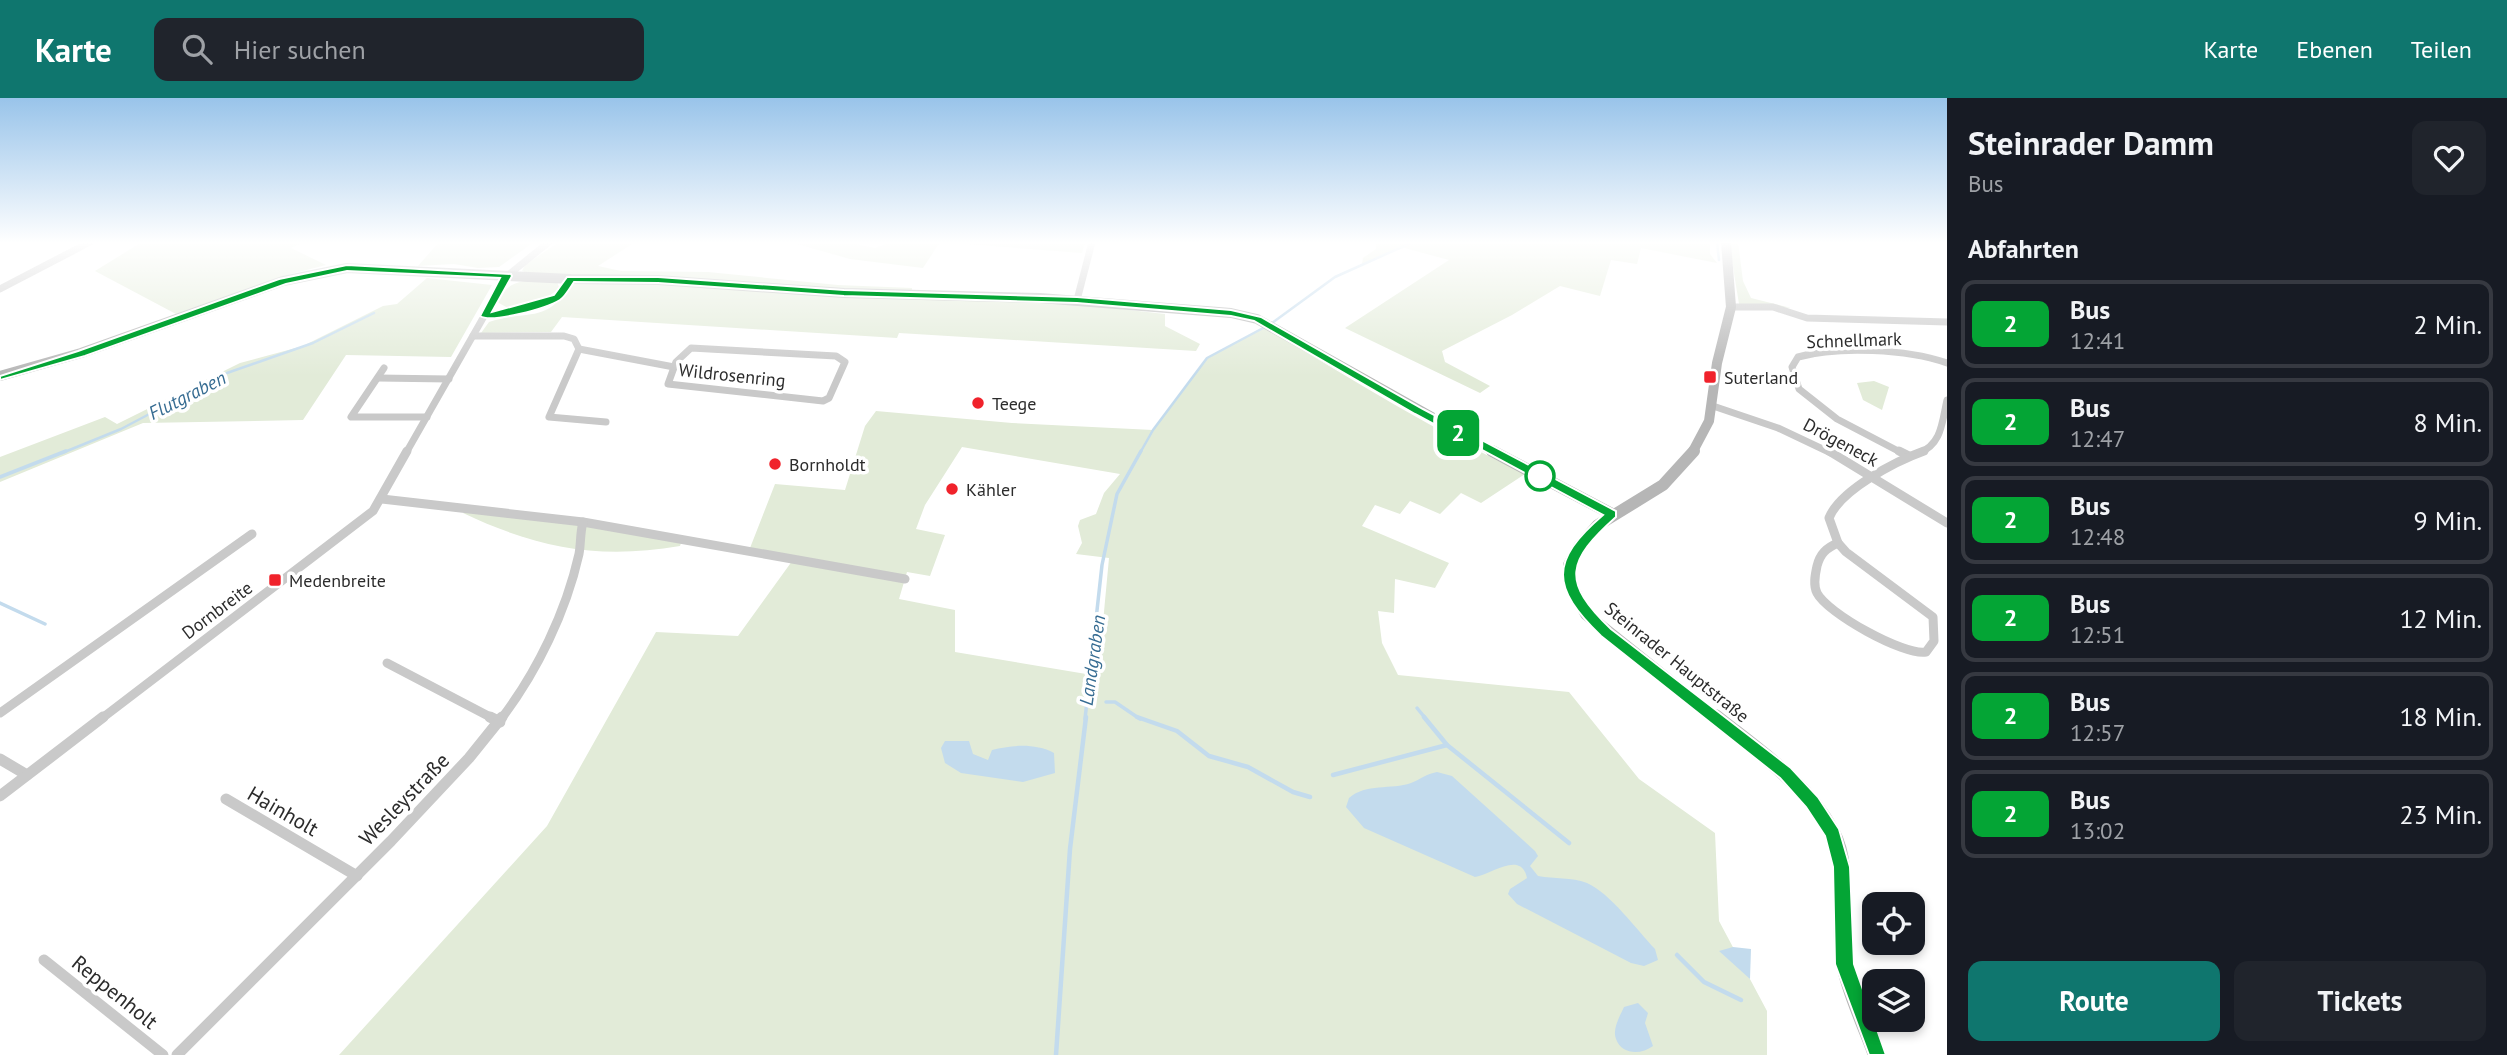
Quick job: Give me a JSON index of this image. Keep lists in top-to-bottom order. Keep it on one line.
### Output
{"streets":{"main road":["Steinrader Hauptstraße"],"street":["Schnellmark","Wildrosenring","Drögeneck","Dornbreite","Wesleystraße","Hainholt","Reppenholt"]},"crossings":[["Drögeneck","Steinrader Hauptstraße"],["Wesleystraße","Hainholt"]],"water":["Flutgraben","Landgraben"],"places":{"transit":["Suterland","Medenbreite"],"other":["Teege","Bornholdt","Kähler"]},"lines":["bus line 2"],"page":{"header":"Karte","search":"Hier suchen","nav":["Karte","Ebenen","Teilen"],"on_map":"2","heading":[["Steinrader Damm","Bus"],"Abfahrten"],"list":[{"mark":"2","name":"Bus","note":"12:41","value":"2 Min."},{"mark":"2","name":"Bus","note":"12:47","value":"8 Min."},{"mark":"2","name":"Bus","note":"12:48","value":"9 Min."},{"mark":"2","name":"Bus","note":"12:51","value":"12 Min."},{"mark":"2","name":"Bus","note":"12:57","value":"18 Min."},{"mark":"2","name":"Bus","note":"13:02","value":"23 Min."}],"buttons":["Route","Tickets"]}}
